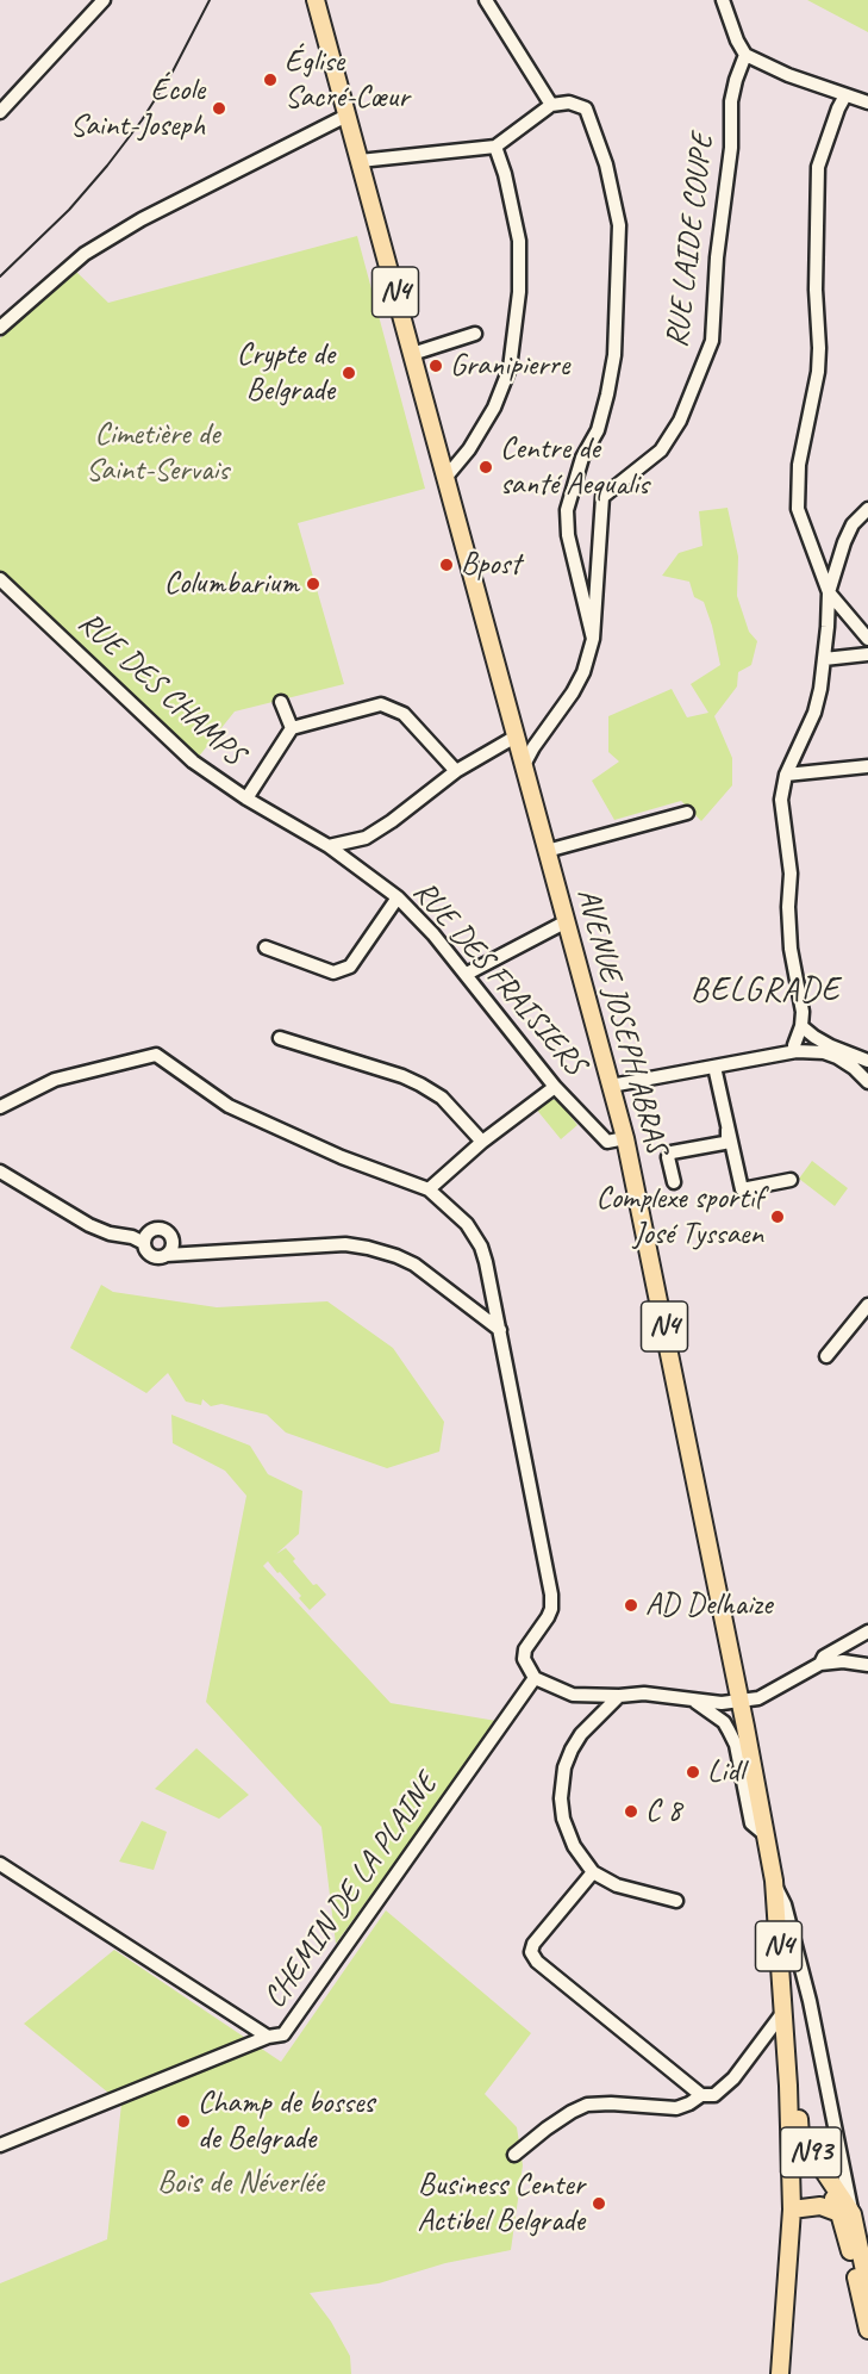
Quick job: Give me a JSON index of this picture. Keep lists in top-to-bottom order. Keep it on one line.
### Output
{"streets":{"main road":["N4","AVENUE JOSEPH ABRAS","N93"],"street":["RUE LAIDE COUPE","RUE DES CHAMPS","RUE DES FRAISIERS","CHEMIN DE LA PLAINE"]},"crossings":[["RUE LAIDE COUPE","AVENUE JOSEPH ABRAS"],["N4","AVENUE JOSEPH ABRAS"],["N4","N93"],["RUE DES CHAMPS","RUE DES FRAISIERS"],["RUE DES FRAISIERS","AVENUE JOSEPH ABRAS"]],"districts":["BELGRADE"],"parks":["Cimetière de Saint-Servais","Bois de Néverlée"],"places":["Église Sacré-Cœur","École Saint-Joseph","Granipierre","Crypte de Belgrade","Centre de santé Aequalis","Bpost","Columbarium","Complexe sportif José Tyssaen","AD Delhaize","Lidl","C 8","Champ de bosses de Belgrade","Business Center Actibel Belgrade"]}
